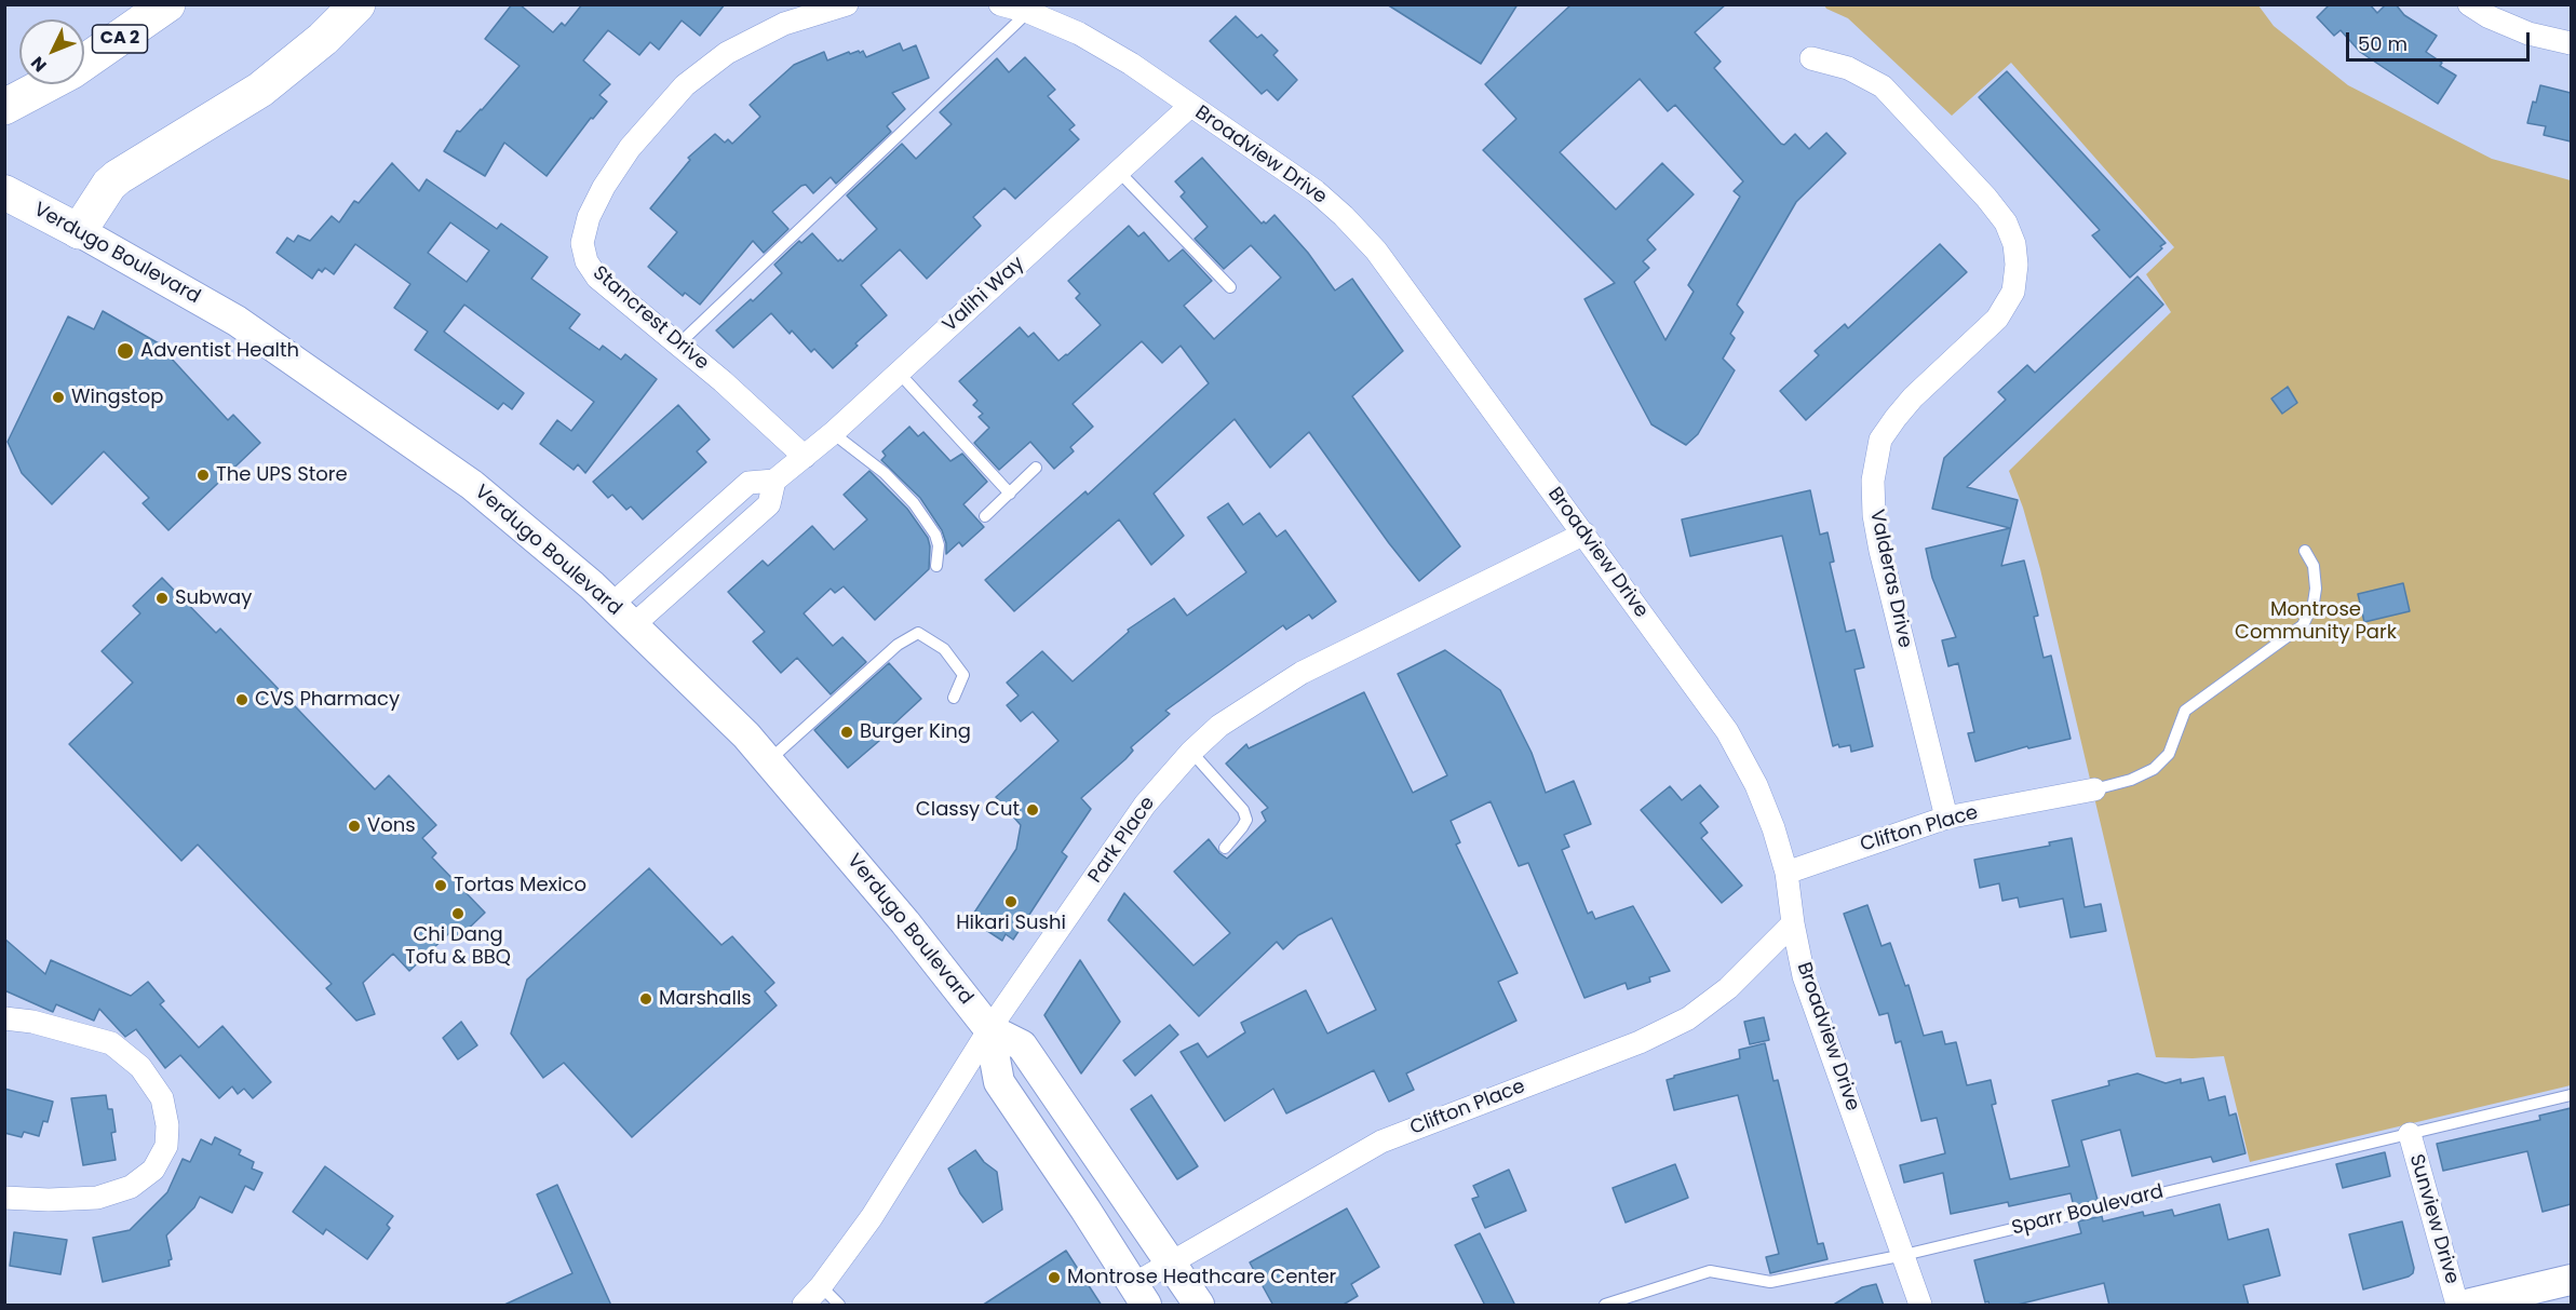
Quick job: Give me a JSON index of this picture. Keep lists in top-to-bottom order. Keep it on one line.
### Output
{"streets":{"highway":["CA 2"],"main road":["Verdugo Boulevard"],"street":["Broadview Drive","Valihi Way","Stancrest Drive","Valderas Drive","Clifton Place","Park Place","Sunview Drive"],"lane":["Sparr Boulevard"]},"crossings":[["Broadview Drive","Valihi Way"],["Broadview Drive","Clifton Place"],["Broadview Drive","Park Place"],["Broadview Drive","Sparr Boulevard"],["Verdugo Boulevard","Valihi Way"],["Verdugo Boulevard","Clifton Place"],["Verdugo Boulevard","Park Place"],["Valihi Way","Stancrest Drive"],["Valderas Drive","Clifton Place"],["Sparr Boulevard","Sunview Drive"]],"parks":["Montrose Community Park"],"places":["Adventist Health","Wingstop","The UPS Store","Subway","CVS Pharmacy","Burger King","Classy Cut","Vons","Tortas Mexico","Hikari Sushi","Chi Dang Tofu & BBQ","Marshalls","Montrose Heathcare Center"],"scale_bar":"50 m","north":"bottom left"}
